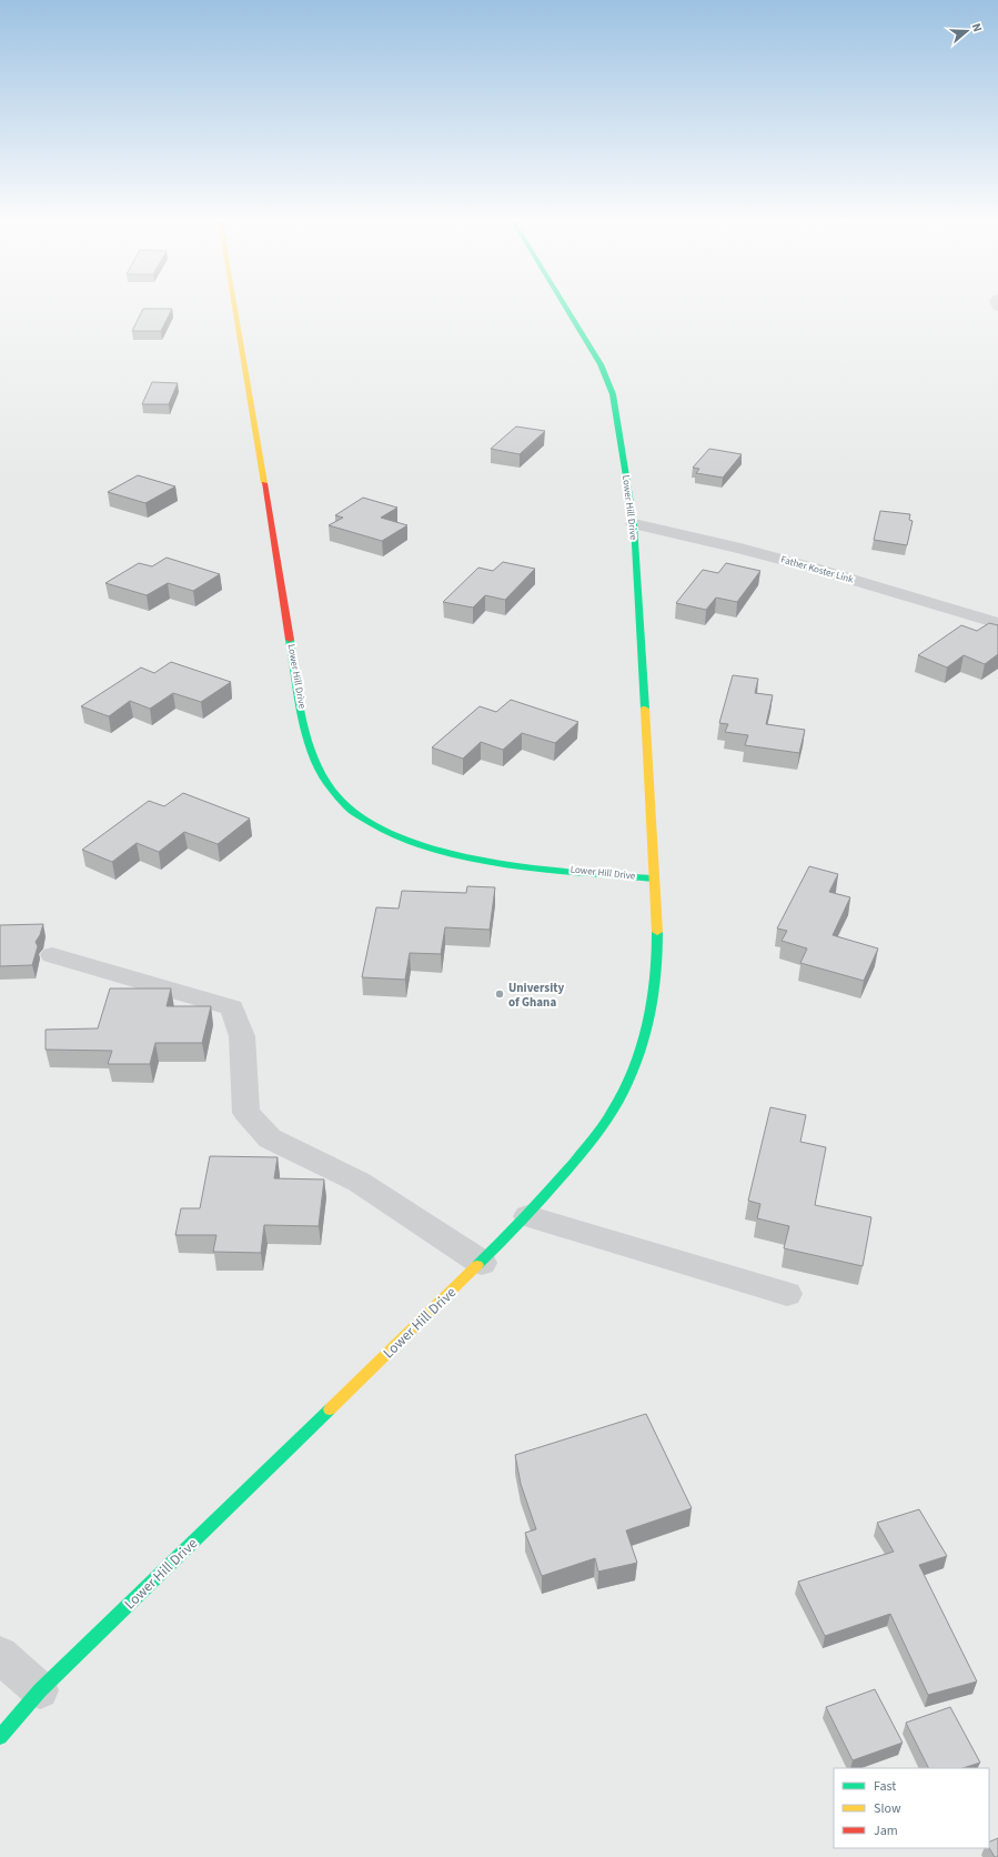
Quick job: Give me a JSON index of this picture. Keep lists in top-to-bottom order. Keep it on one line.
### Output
{"streets":{"street":["Lower Hill Drive","Father Koster Link"]},"crossings":[["Lower Hill Drive","Father Koster Link"]],"places":["University of Ghana"],"legend":["Fast","Slow","Jam"],"north":"right"}
